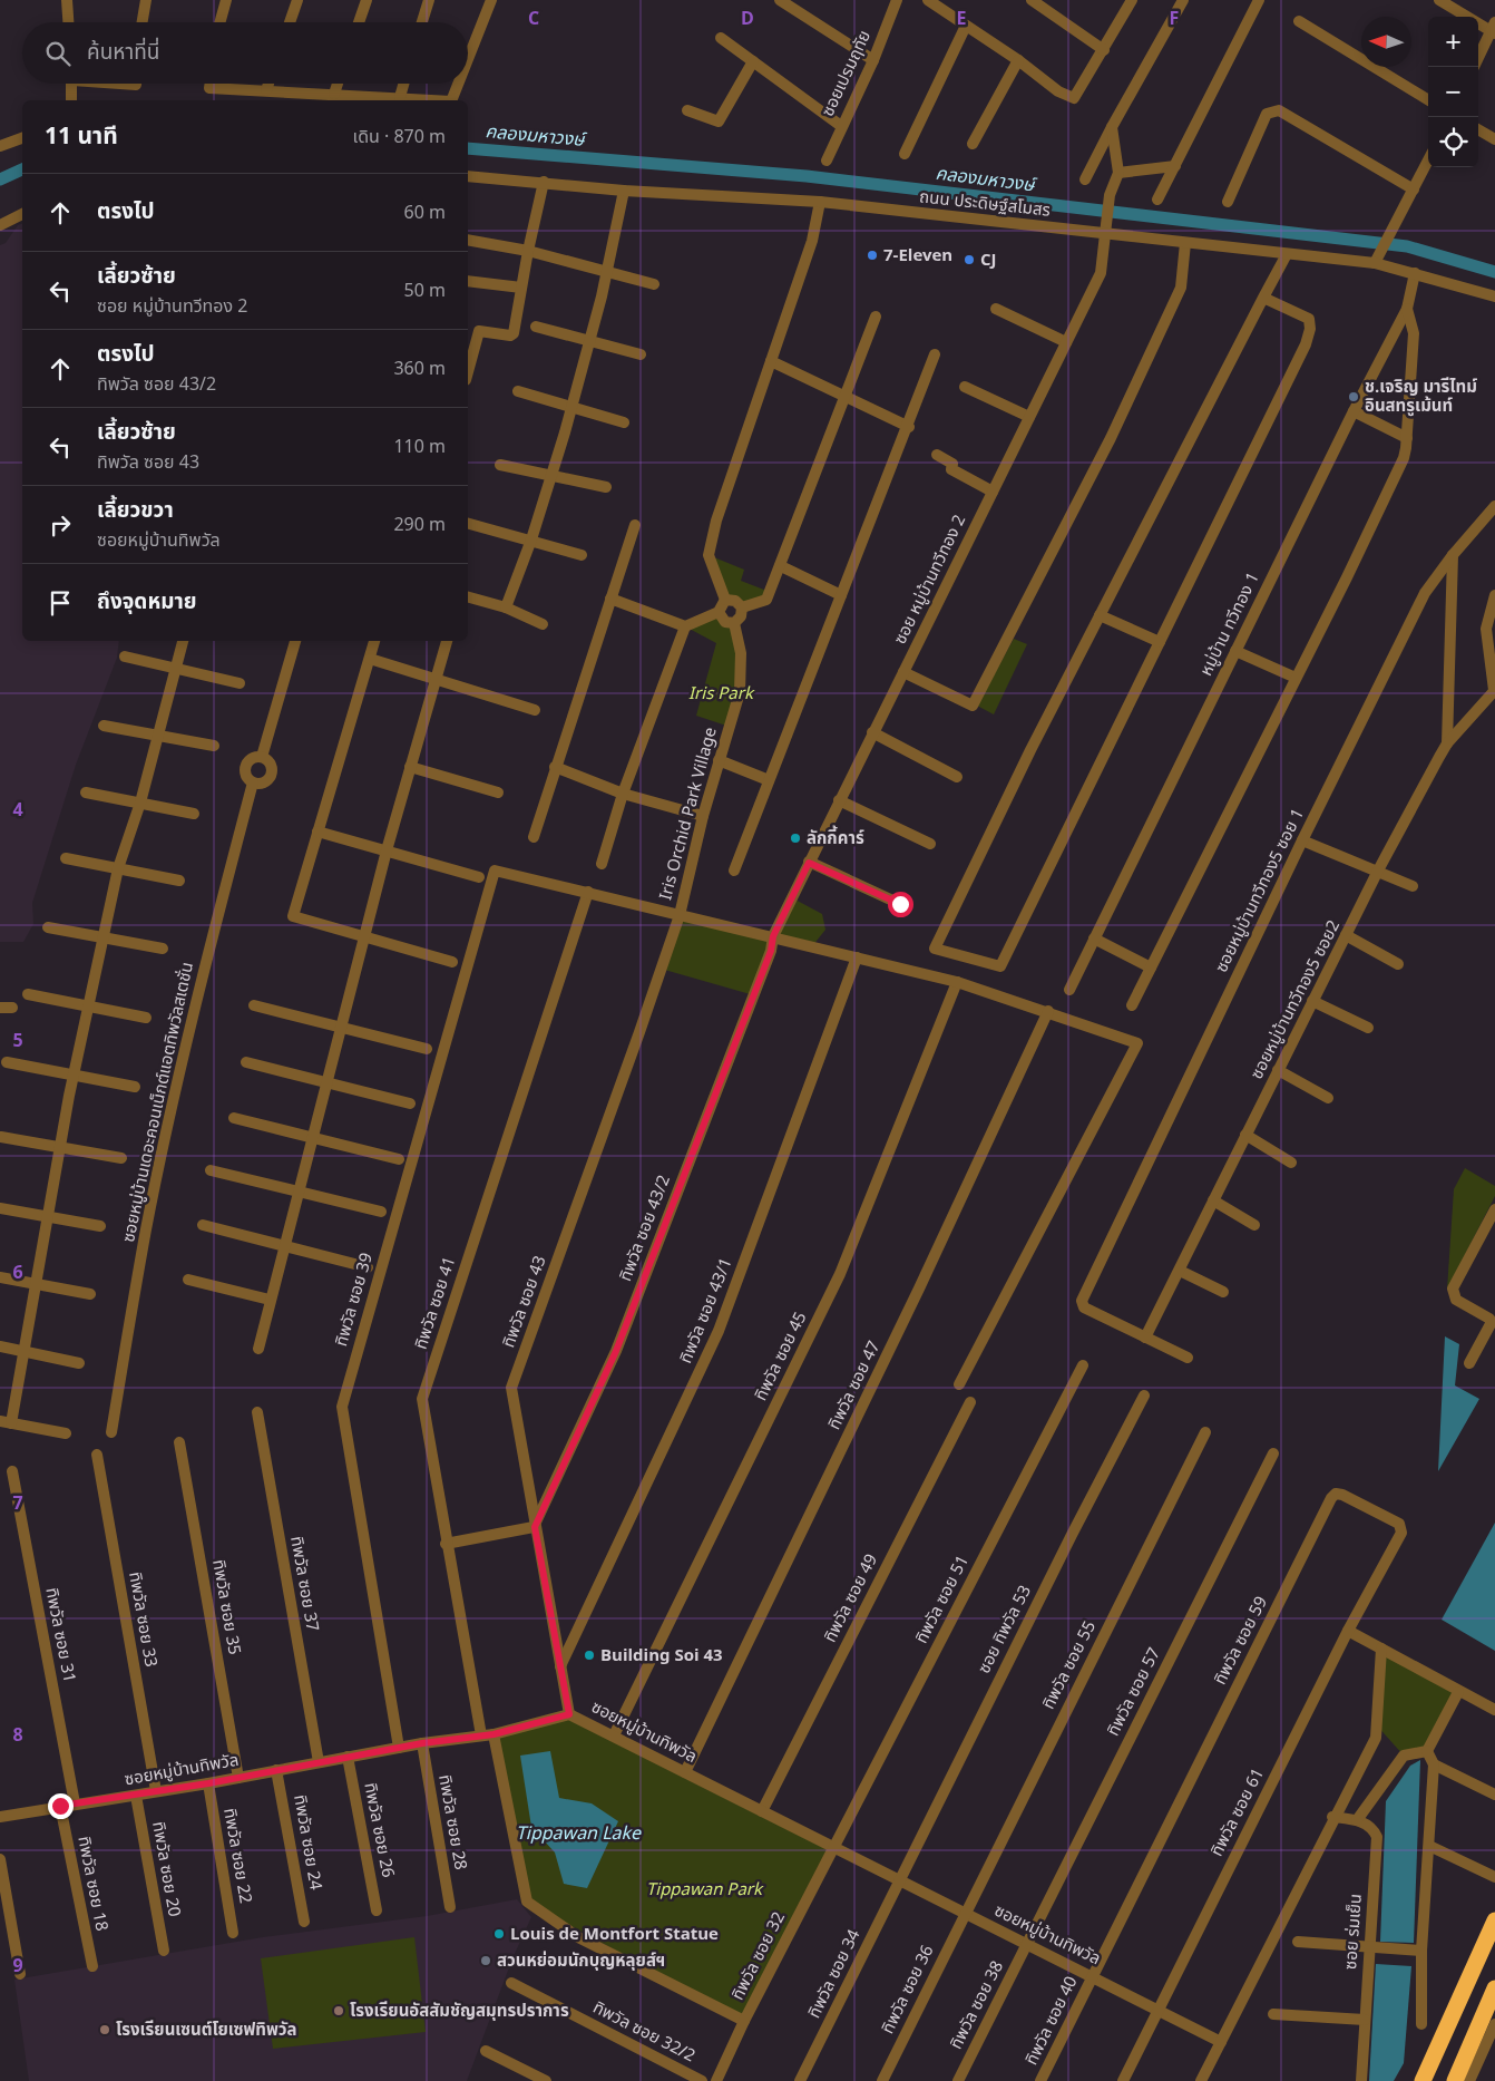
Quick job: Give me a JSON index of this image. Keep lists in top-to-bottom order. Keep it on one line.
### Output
{"streets":{"street":["ซอยเปรมฤทัย","ถนน ประดิษฐ์สโมสร","ซอย หมู่บ้านทวีทอง 2","หมู่บ้าน ทวีทอง 1","Iris Orchid Park Village","ซอยหมู่บ้านทวีทอง5 ซอย 1","ซอยหมู่บ้านทวีทอง5 ซอย2","ซอยหมู่บ้านเดอะคอนเน็กต์แอตทิพวัลสเตชั่น","ทิพวัล ซอย 43/2","ทิพวัล ซอย 39","ทิพวัล ซอย 43","ทิพวัล ซอย 41","ทิพวัล ซอย 43/1","ทิพวัล ซอย 45","ทิพวัล ซอย 47","ทิพวัล ซอย 37","ทิพวัล ซอย 49","ทิพวัล ซอย 51","ทิพวัล ซอย 35","ทิพวัล ซอย 33","ซอย ทิพวัล 53","ทิพวัล ซอย 31","ทิพวัล ซอย 59","ทิพวัล ซอย 55","ทิพวัล ซอย 57","ซอยหมู่บ้านทิพวัล","ทิพวัล ซอย 61","ทิพวัล ซอย 28","ทิพวัล ซอย 26","ทิพวัล ซอย 24","ทิพวัล ซอย 22","ทิพวัล ซอย 20","ทิพวัล ซอย 18","ซอย ร่มเย็น","ทิพวัล ซอย 32","ทิพวัล ซอย 34","ทิพวัล ซอย 36","ทิพวัล ซอย 38","ทิพวัล ซอย 40","ทิพวัล ซอย 32/2"]},"crossings":[["ถนน ประดิษฐ์สโมสร","ซอย หมู่บ้านทวีทอง 2"],["ถนน ประดิษฐ์สโมสร","หมู่บ้าน ทวีทอง 1"],["ซอย หมู่บ้านทวีทอง 2","ทิพวัล ซอย 43/2"],["Iris Orchid Park Village","ทิพวัล ซอย 43"],["ซอยหมู่บ้านทวีทอง5 ซอย 1","ซอยหมู่บ้านทวีทอง5 ซอย2"],["ทิพวัล ซอย 43/2","ทิพวัล ซอย 43"],["ทิพวัล ซอย 39","ทิพวัล ซอย 41"],["ทิพวัล ซอย 39","ซอยหมู่บ้านทิพวัล"],["ทิพวัล ซอย 43","ทิพวัล ซอย 43/1"],["ทิพวัล ซอย 43","ซอยหมู่บ้านทิพวัล"],["ทิพวัล ซอย 41","ซอยหมู่บ้านทิพวัล"],["ทิพวัล ซอย 41","ทิพวัล ซอย 32"],["ทิพวัล ซอย 45","ซอยหมู่บ้านทิพวัล"],["ทิพวัล ซอย 47","ซอยหมู่บ้านทิพวัล"],["ทิพวัล ซอย 37","ซอยหมู่บ้านทิพวัล"],["ทิพวัล ซอย 49","ซอยหมู่บ้านทิพวัล"],["ทิพวัล ซอย 51","ซอยหมู่บ้านทิพวัล"],["ทิพวัล ซอย 51","ทิพวัล ซอย 32"],["ทิพวัล ซอย 35","ซอยหมู่บ้านทิพวัล"],["ทิพวัล ซอย 33","ซอยหมู่บ้านทิพวัล"],["ซอย ทิพวัล 53","ซอยหมู่บ้านทิพวัล"],["ซอย ทิพวัล 53","ทิพวัล ซอย 34"],["ทิพวัล ซอย 31","ซอยหมู่บ้านทิพวัล"],["ทิพวัล ซอย 59","ซอยหมู่บ้านทิพวัล"],["ทิพวัล ซอย 59","ทิพวัล ซอย 61"],["ทิพวัล ซอย 59","ทิพวัล ซอย 40"],["ทิพวัล ซอย 55","ซอยหมู่บ้านทิพวัล"],["ทิพวัล ซอย 55","ทิพวัล ซอย 36"],["ทิพวัล ซอย 57","ซอยหมู่บ้านทิพวัล"],["ทิพวัล ซอย 57","ทิพวัล ซอย 38"],["ซอยหมู่บ้านทิพวัล","ทิพวัล ซอย 61"],["ซอยหมู่บ้านทิพวัล","ทิพวัล ซอย 28"],["ซอยหมู่บ้านทิพวัล","ทิพวัล ซอย 26"],["ซอยหมู่บ้านทิพวัล","ทิพวัล ซอย 24"],["ซอยหมู่บ้านทิพวัล","ทิพวัล ซอย 22"],["ซอยหมู่บ้านทิพวัล","ทิพวัล ซอย 20"],["ซอยหมู่บ้านทิพวัล","ทิพวัล ซอย 18"],["ซอยหมู่บ้านทิพวัล","ทิพวัล ซอย 32"],["ซอยหมู่บ้านทิพวัล","ทิพวัล ซอย 34"],["ซอยหมู่บ้านทิพวัล","ทิพวัล ซอย 36"],["ซอยหมู่บ้านทิพวัล","ทิพวัล ซอย 38"],["ซอยหมู่บ้านทิพวัล","ทิพวัล ซอย 40"]],"water":["คลองมหาวงษ์","Tippawan Lake"],"parks":["Iris Park","Tippawan Park"],"places":["7-Eleven","CJ","ช.เจริญ มารีไทม์ อินสทรูเม้นท์","ลักกี้คาร์","Building Soi 43","Louis de Montfort Statue","สวนหย่อมนักบุญหลุยส์ฯ","โรงเรียนอัสสัมชัญสมุทรปราการ","โรงเรียนเซนต์โยเซฟทิพวัล"],"north":"left","page":{"map_buttons":["+","−"],"search":"ค้นหาที่นี่","heading":["11 นาที","เดิน · 870 m"],"list":[["ตรงไป","60 m"],["เลี้ยวซ้าย","ซอย หมู่บ้านทวีทอง 2","50 m"],["ตรงไป","ทิพวัล ซอย 43/2","360 m"],["เลี้ยวซ้าย","ทิพวัล ซอย 43","110 m"],["เลี้ยวขวา","ซอยหมู่บ้านทิพวัล","290 m"],"ถึงจุดหมาย"]},"grid":{"columns":["C","D","E","F"],"rows":["4","5","6","7","8","9"]}}
